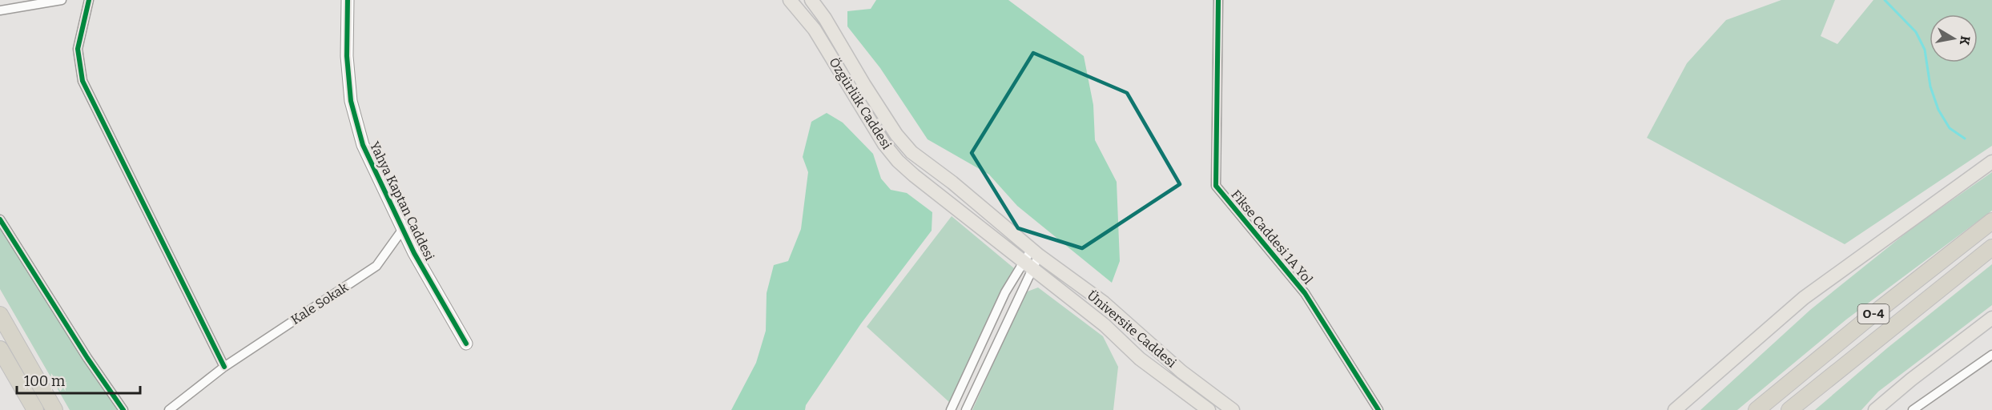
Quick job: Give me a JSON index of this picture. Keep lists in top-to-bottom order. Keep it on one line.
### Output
{"streets":{"highway":["O-4"],"main road":["Özgürlük Caddesi","Üniversite Caddesi"],"street":["Yahya Kaptan Caddesi","Fikse Caddesi 1A Yol","Kale Sokak"]},"crossings":[["Özgürlük Caddesi","Üniversite Caddesi"],["Yahya Kaptan Caddesi","Kale Sokak"]],"scale_bar":"100 m","north":"right"}
